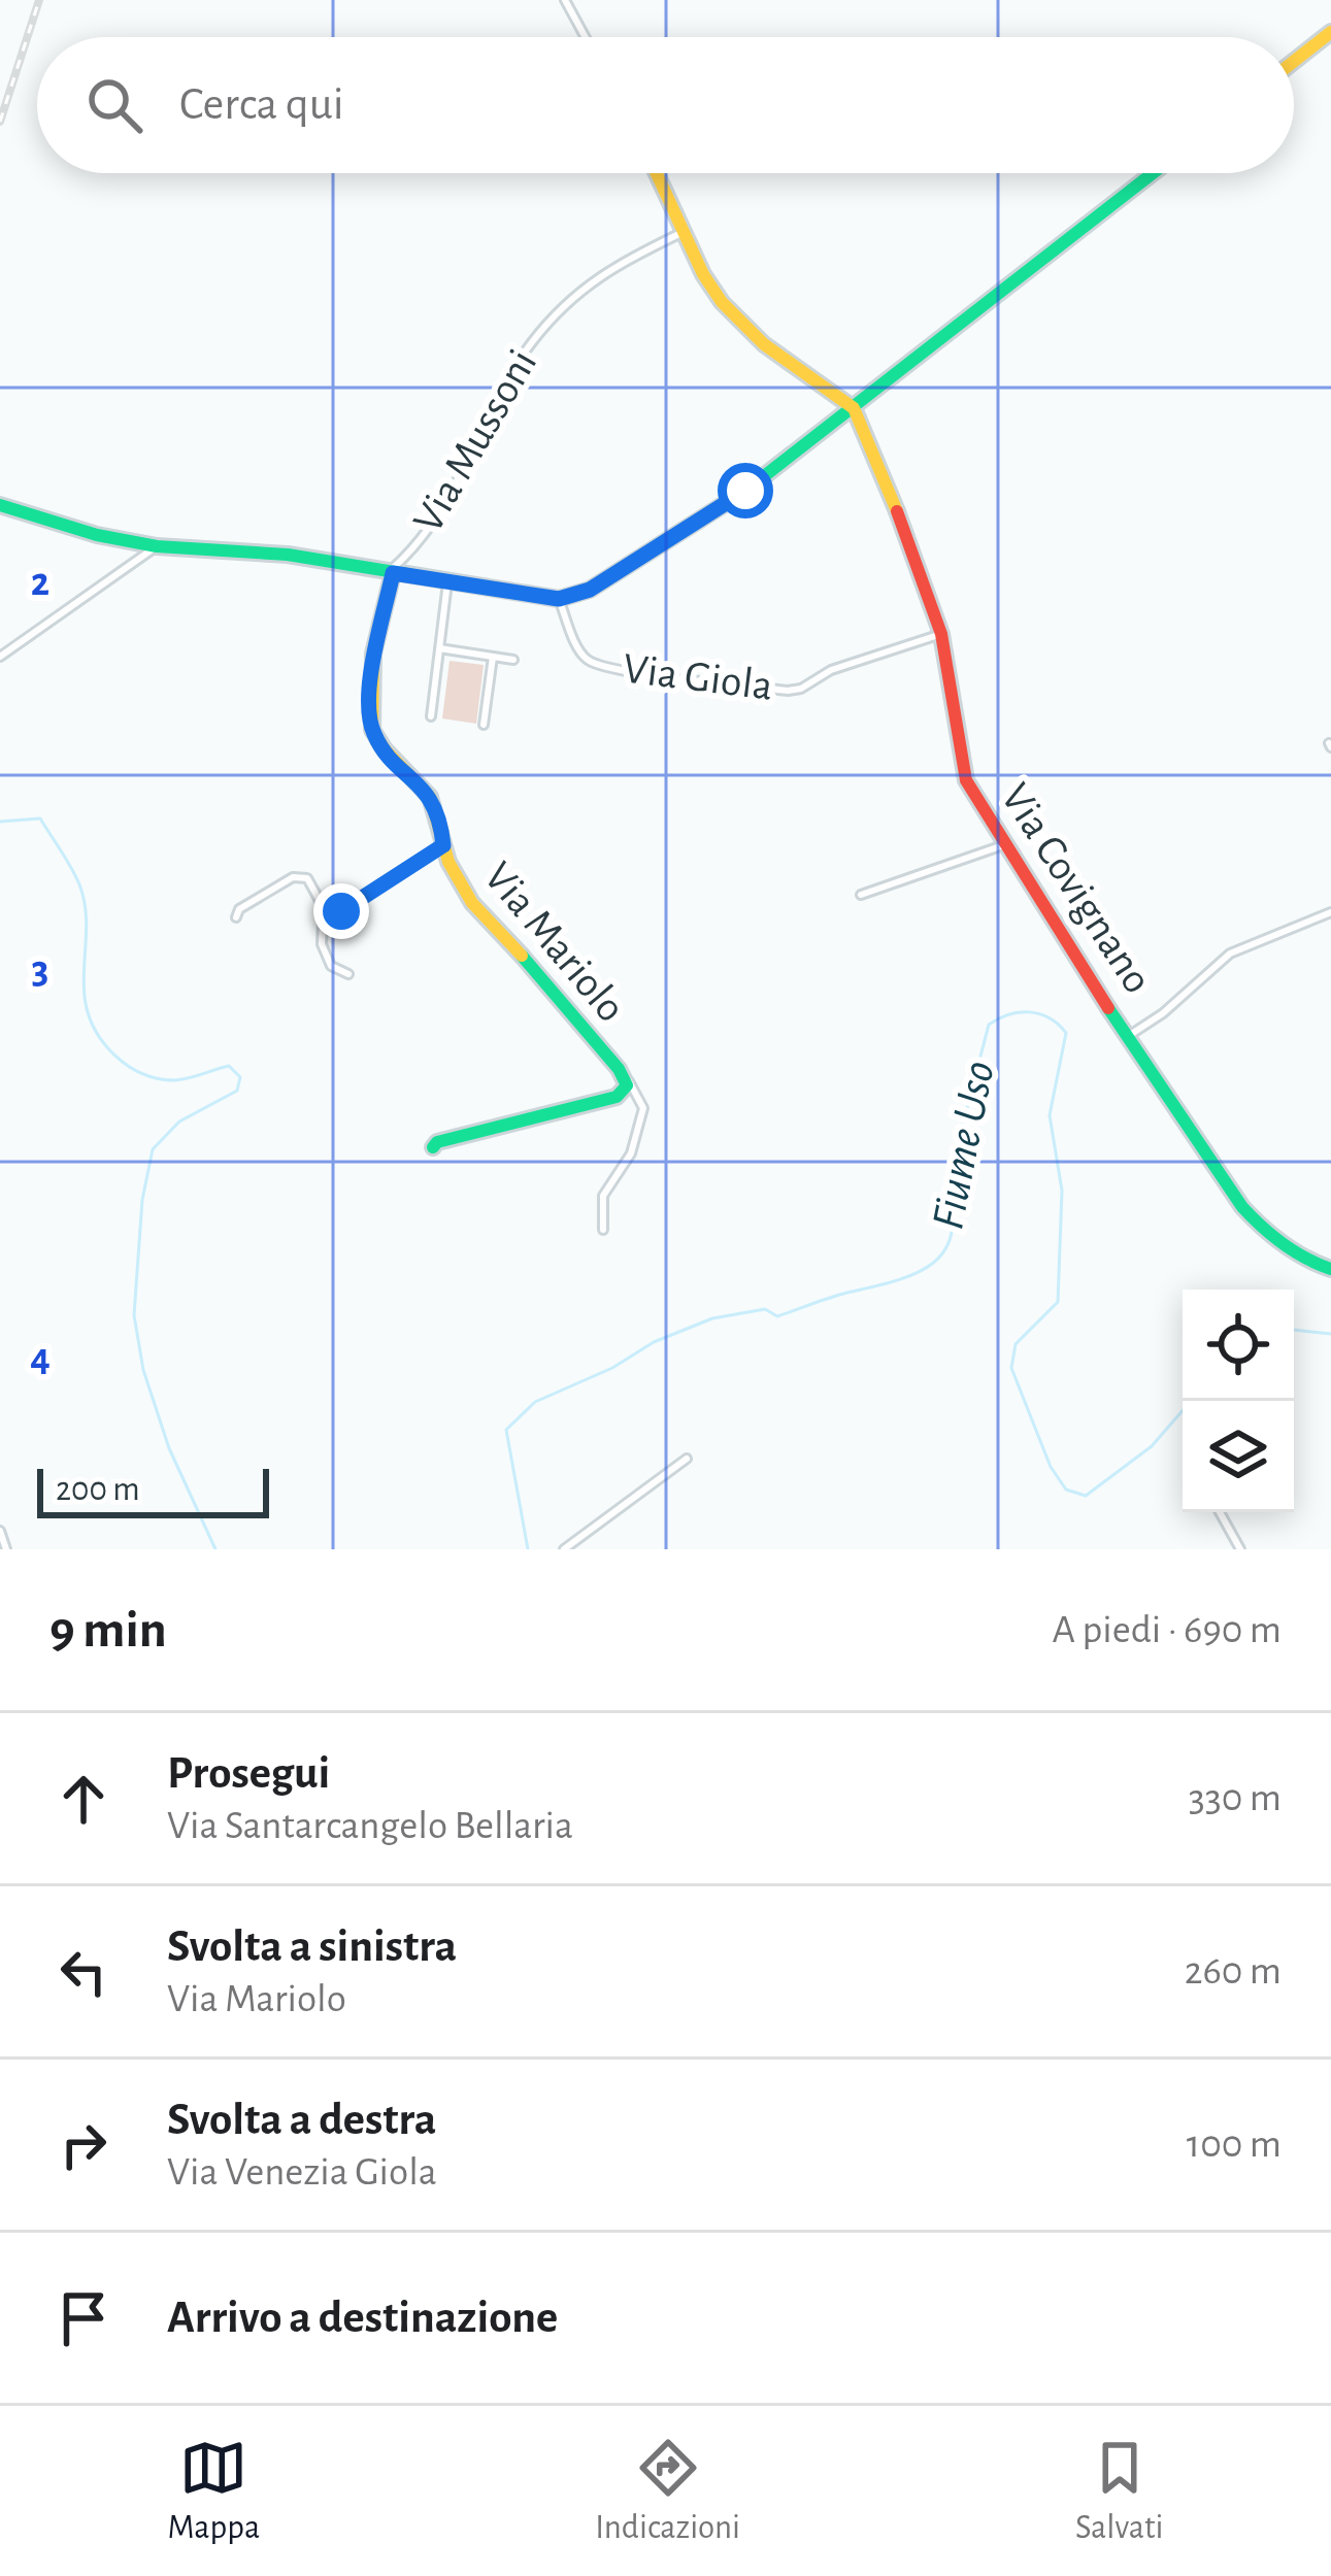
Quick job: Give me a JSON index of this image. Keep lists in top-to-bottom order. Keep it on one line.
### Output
{"streets":{"street":["Via Mussoni","Via Giola","Via Covignano","Via Mariolo"]},"crossings":[["Via Mussoni","Via Mariolo"],["Via Giola","Via Covignano"]],"water":["Fiume Uso"],"scale_bar":"200 m","page":{"search":"Cerca qui","scale":"200 m","heading":["9 min","A piedi · 690 m"],"list":[["Prosegui","Via Santarcangelo Bellaria","330 m"],["Svolta a sinistra","Via Mariolo","260 m"],["Svolta a destra","Via Venezia Giola","100 m"],"Arrivo a destinazione"],"nav":["Mappa","Indicazioni","Salvati"]},"grid":{"rows":["2","3","4"]}}
